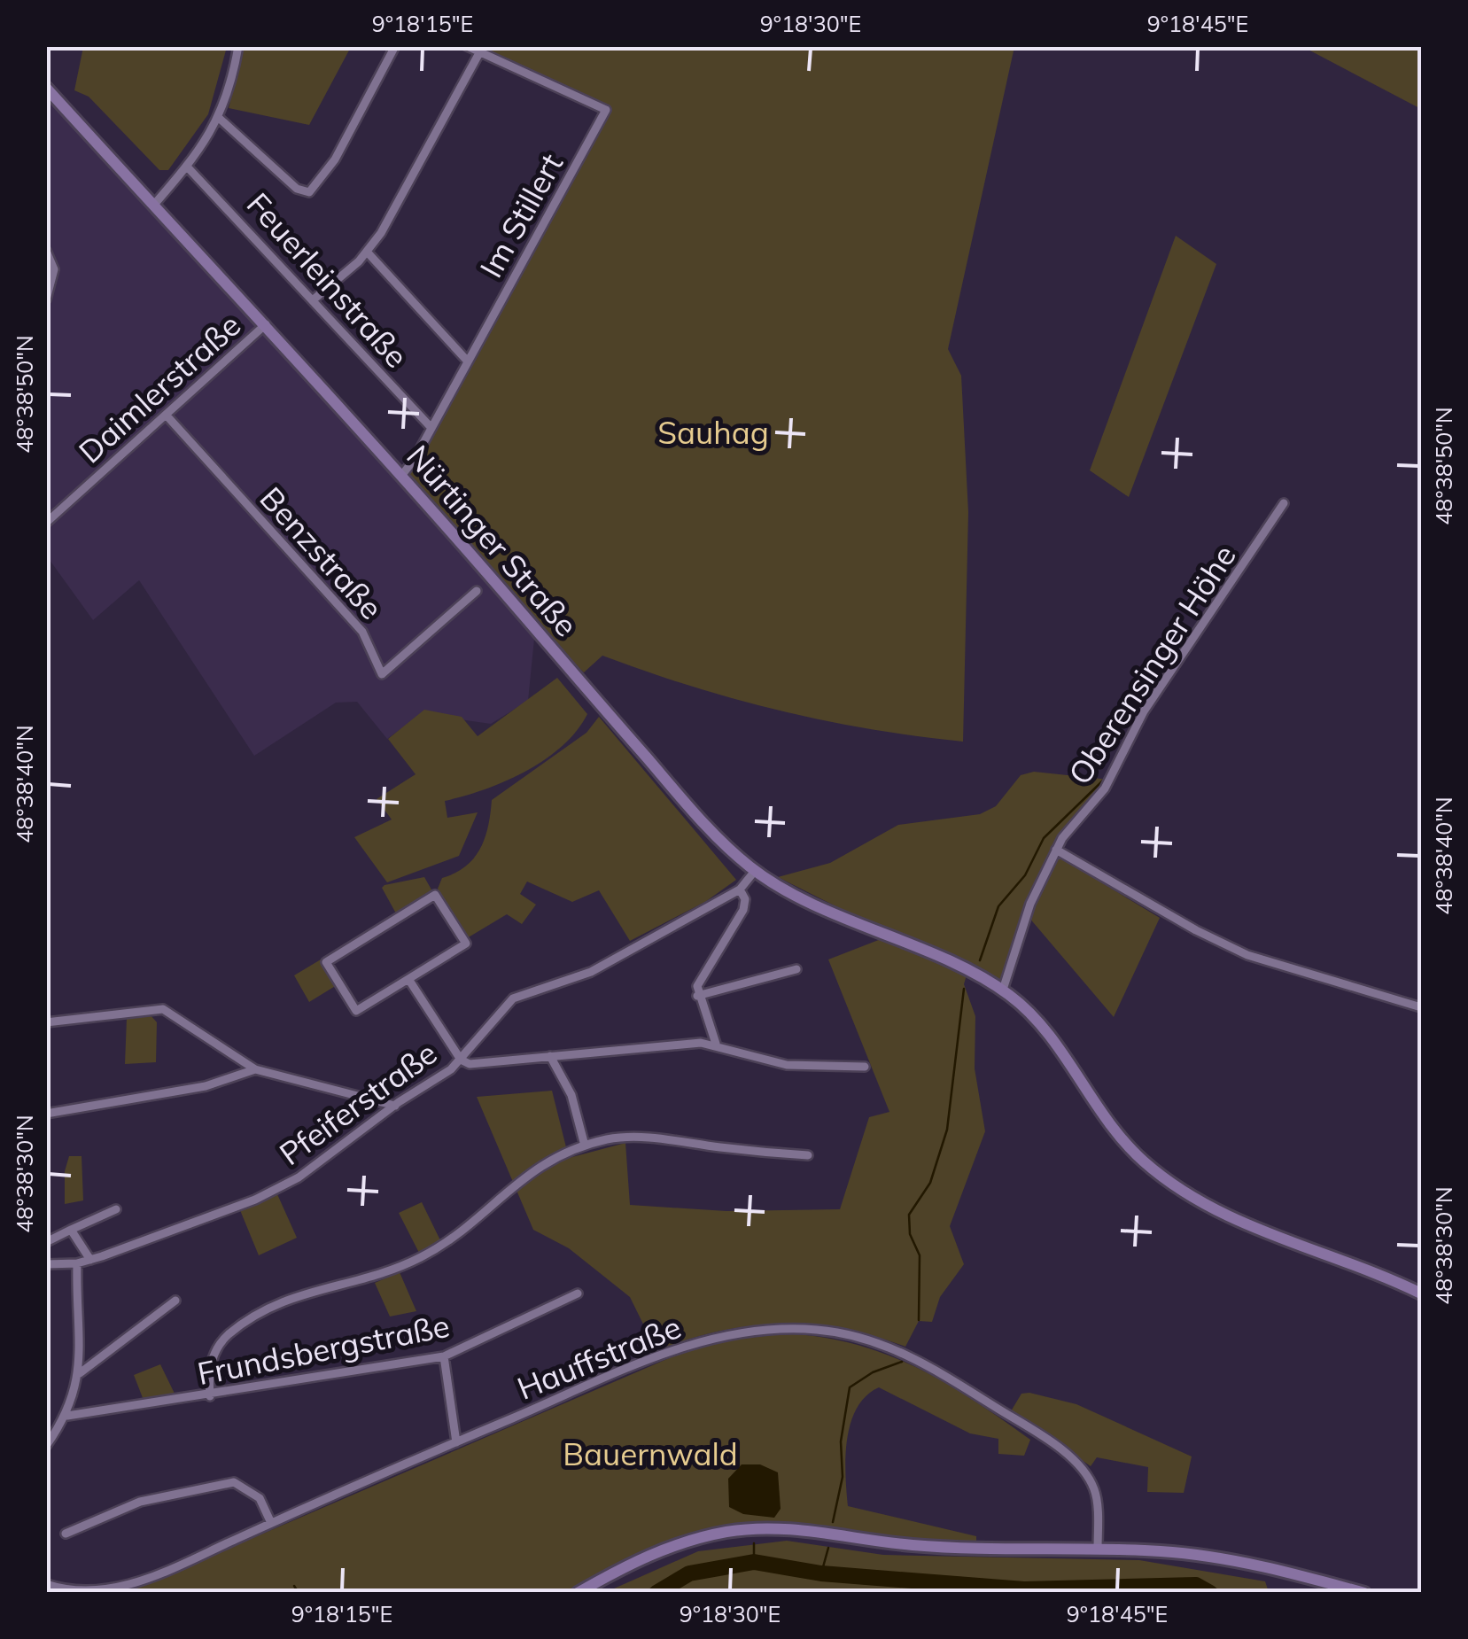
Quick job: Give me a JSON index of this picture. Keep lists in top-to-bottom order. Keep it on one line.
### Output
{"streets":{"main road":["Nürtinger Straße"],"street":["Im Stillert","Feuerleinstraße","Daimlerstraße","Benzstraße","Oberensinger Höhe","Pfeiferstraße","Frundsbergstraße","Hauffstraße"]},"crossings":[["Im Stillert","Feuerleinstraße"],["Im Stillert","Nürtinger Straße"],["Daimlerstraße","Nürtinger Straße"],["Daimlerstraße","Benzstraße"],["Nürtinger Straße","Oberensinger Höhe"],["Nürtinger Straße","Pfeiferstraße"]],"parks":["Sauhag","Bauernwald"],"coordinates":["9°18'15\"E","9°18'30\"E","9°18'45\"E","48°38'50\"N","48°38'40\"N","48°38'30\"N"]}
